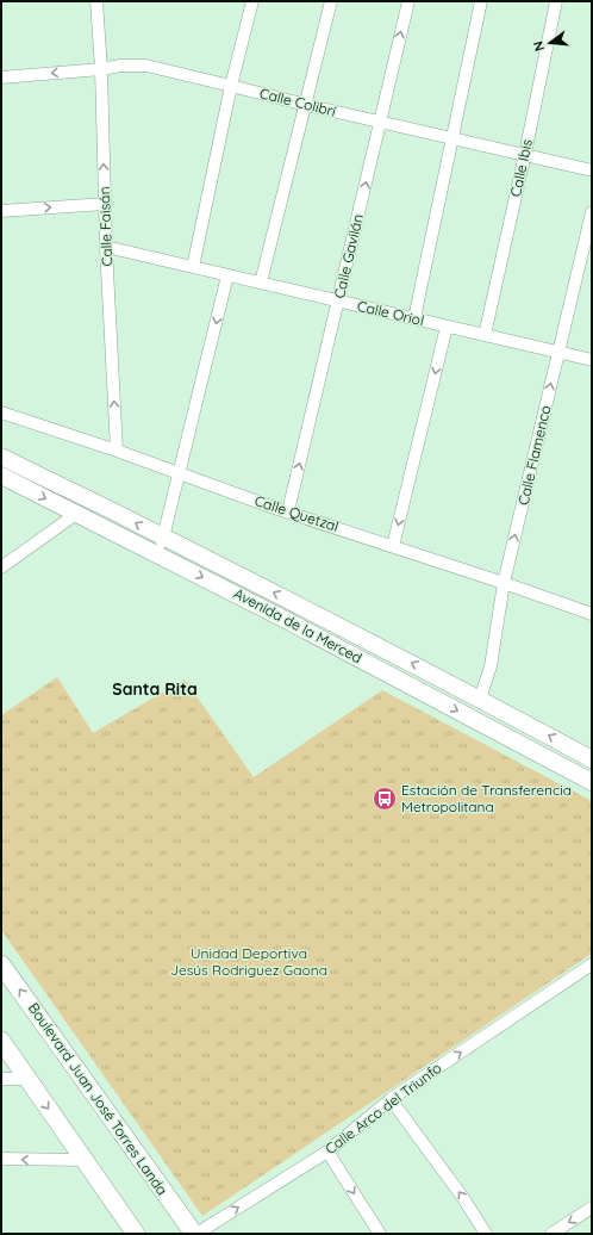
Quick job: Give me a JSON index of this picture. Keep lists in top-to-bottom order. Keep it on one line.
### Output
{"streets":{"main road":["Boulevard Juan José Torres Landa"],"street":["Calle Colibrí","Calle Ibis","Calle Faisán","Calle Gavilán","Calle Oriol","Calle Flamenco","Calle Quetzal","Avenida de la Merced","Calle Arco del Triunfo"]},"crossings":[["Calle Colibrí","Calle Ibis"],["Calle Colibrí","Calle Faisán"],["Calle Colibrí","Calle Gavilán"],["Calle Ibis","Calle Oriol"],["Calle Faisán","Calle Oriol"],["Calle Faisán","Calle Quetzal"],["Calle Gavilán","Calle Oriol"],["Calle Gavilán","Calle Quetzal"],["Calle Oriol","Calle Flamenco"],["Calle Flamenco","Calle Quetzal"],["Calle Flamenco","Avenida de la Merced"],["Boulevard Juan José Torres Landa","Calle Arco del Triunfo"]],"one_way":["Calle Flamenco","Calle Arco del Triunfo"],"districts":["Santa Rita"],"parks":["Unidad Deportiva Jesús Rodriguez Gaona"],"places":{"bus stop":["Estación de Transferencia Metropolitana"]},"north":"left"}
